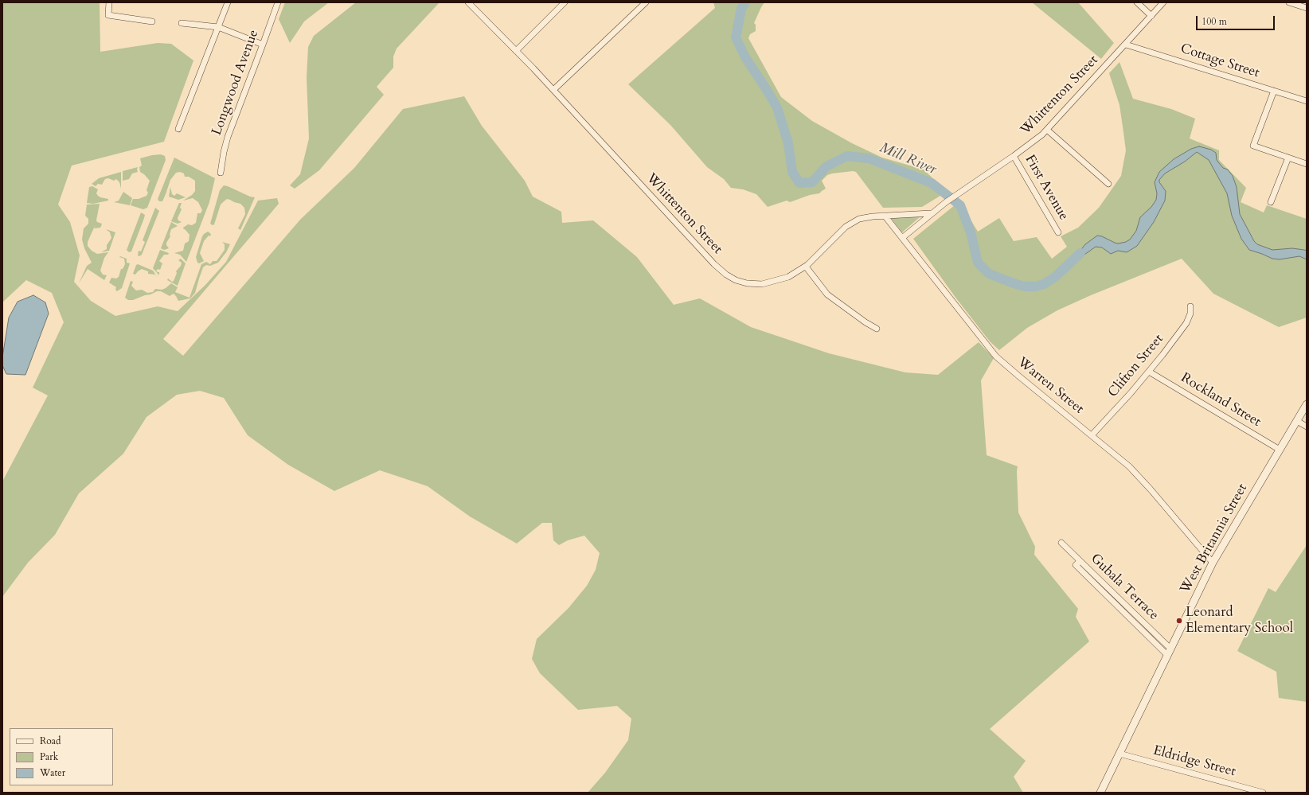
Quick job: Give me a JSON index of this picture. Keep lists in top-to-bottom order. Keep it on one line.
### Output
{"streets":{"street":["Cottage Street","Longwood Avenue","Whittenton Street","First Avenue","Clifton Street","Warren Street","Rockland Street","West Britannia Street","Gubala Terrace","Eldridge Street"]},"crossings":[["Cottage Street","Whittenton Street"],["Whittenton Street","First Avenue"],["Whittenton Street","Warren Street"],["Clifton Street","Warren Street"],["Clifton Street","Rockland Street"],["Warren Street","West Britannia Street"],["Rockland Street","West Britannia Street"],["West Britannia Street","Gubala Terrace"],["West Britannia Street","Eldridge Street"]],"water":["Mill River"],"places":["Leonard Elementary School"],"legend":["Road","Park","Water"],"scale_bar":"100 m"}
